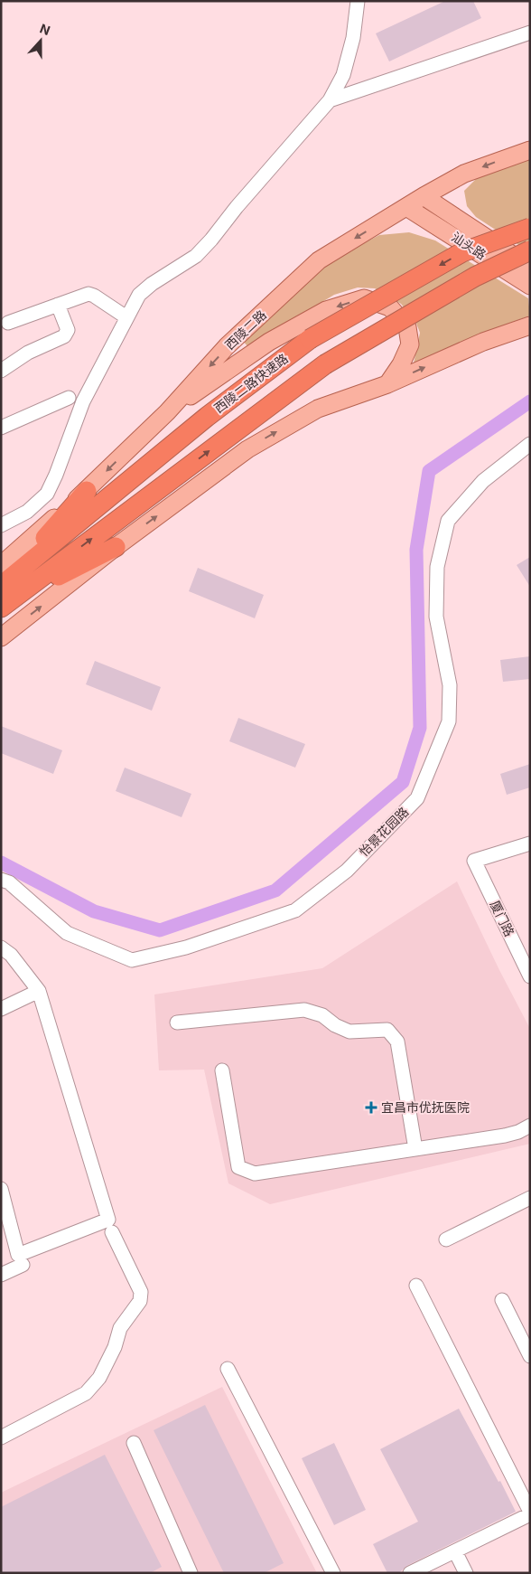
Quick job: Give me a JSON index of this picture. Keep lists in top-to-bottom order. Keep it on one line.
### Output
{"streets":{"highway":["西陵二路快速路"],"main road":["汕头路","西陵二路"],"street":["怡景花园路","厦门路"]},"crossings":[["汕头路","西陵二路"]],"places":{"health":["宜昌市优抚医院"]},"north":"top"}
